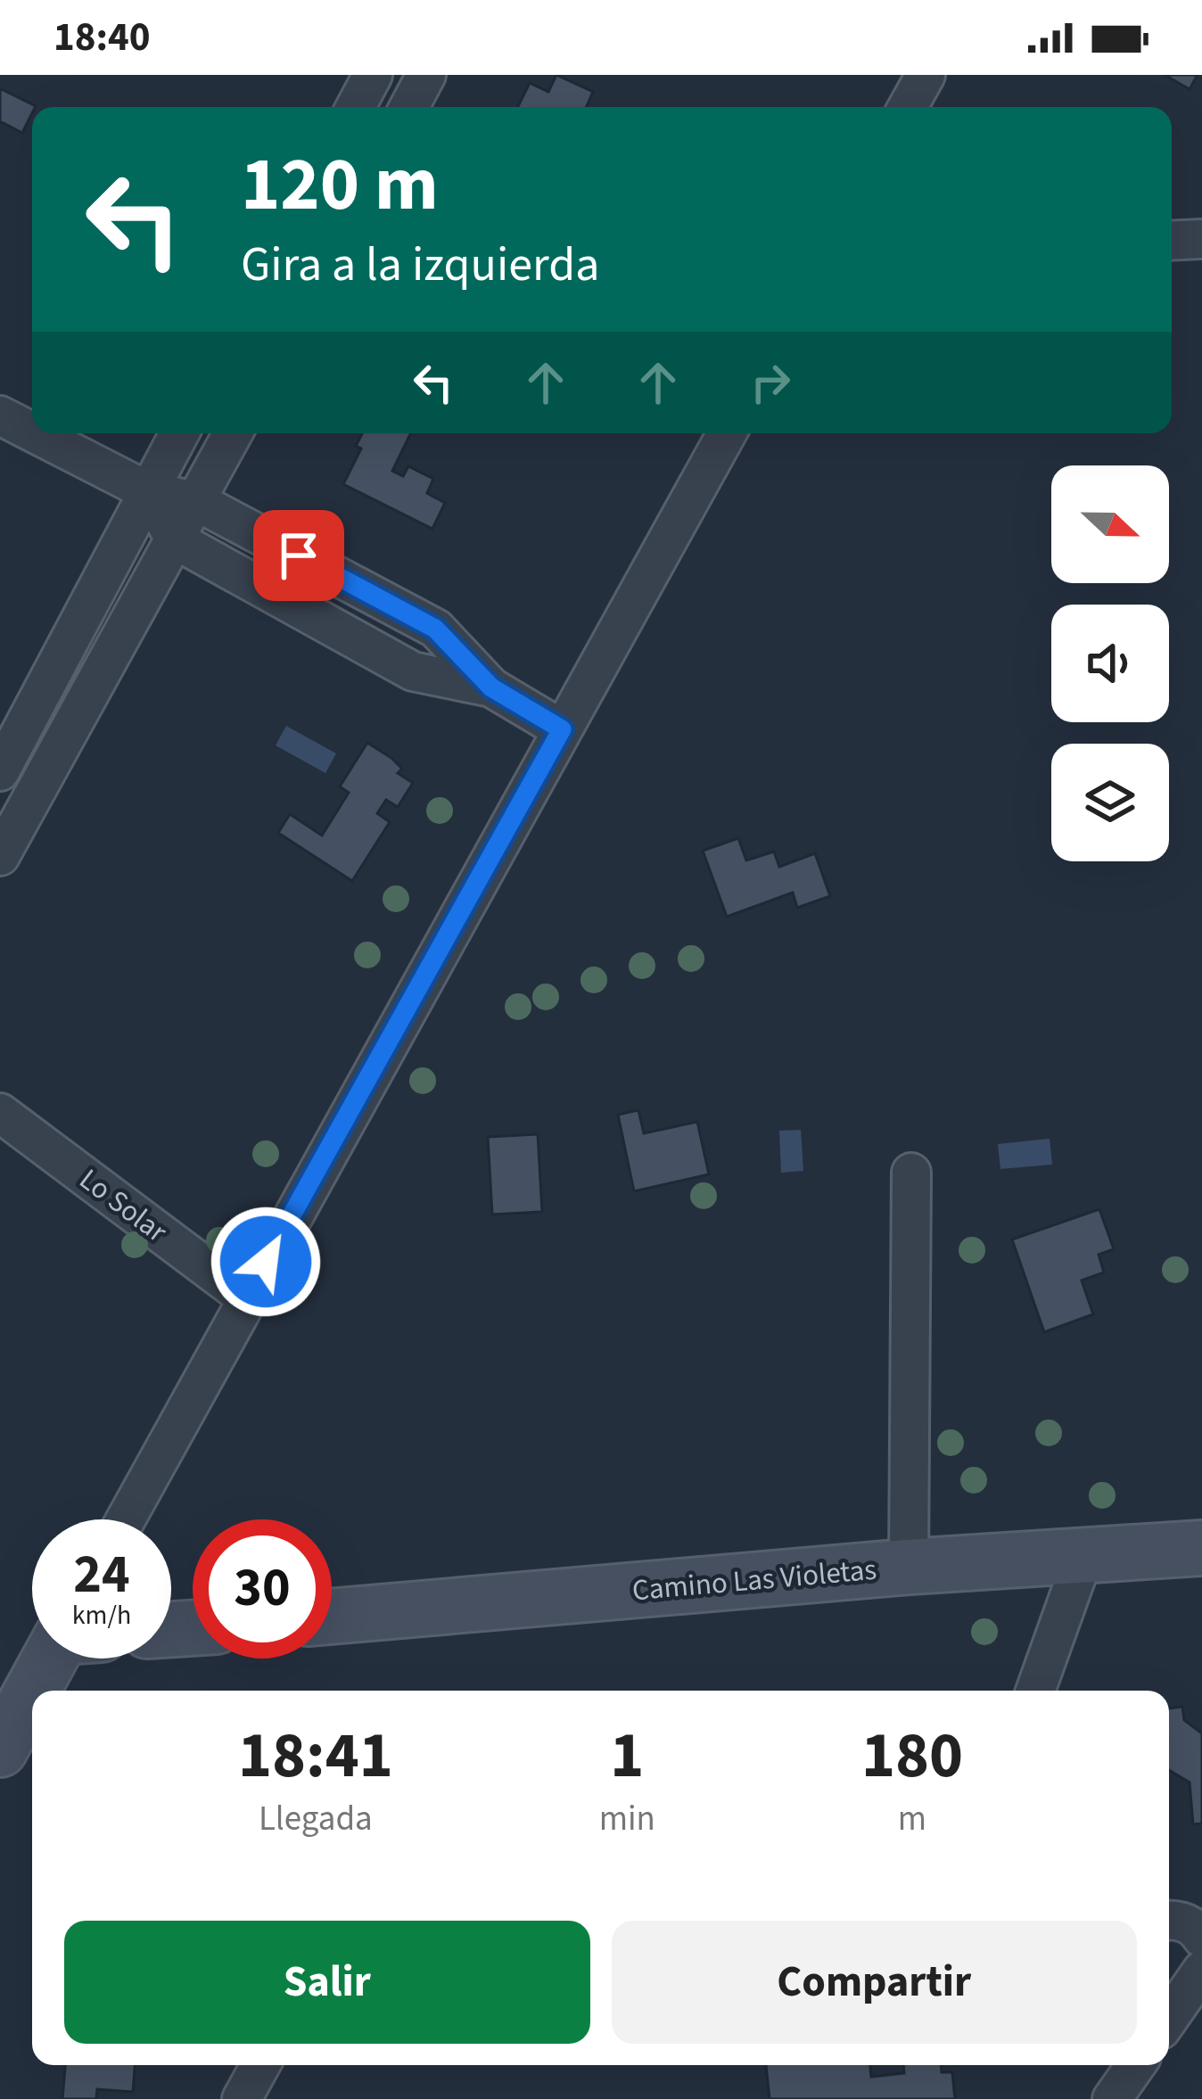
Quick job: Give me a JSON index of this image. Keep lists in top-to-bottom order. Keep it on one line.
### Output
{"streets":{"street":["Lo Solar","Camino Las Violetas"]},"north":"right","page":{"status":"18:40","turn":["120 m","Gira a la izquierda"],"speed":"24 km/h","limit":"30","eta":["18:41","Llegada","1","min","180","m"],"buttons":["Salir","Compartir"]}}
